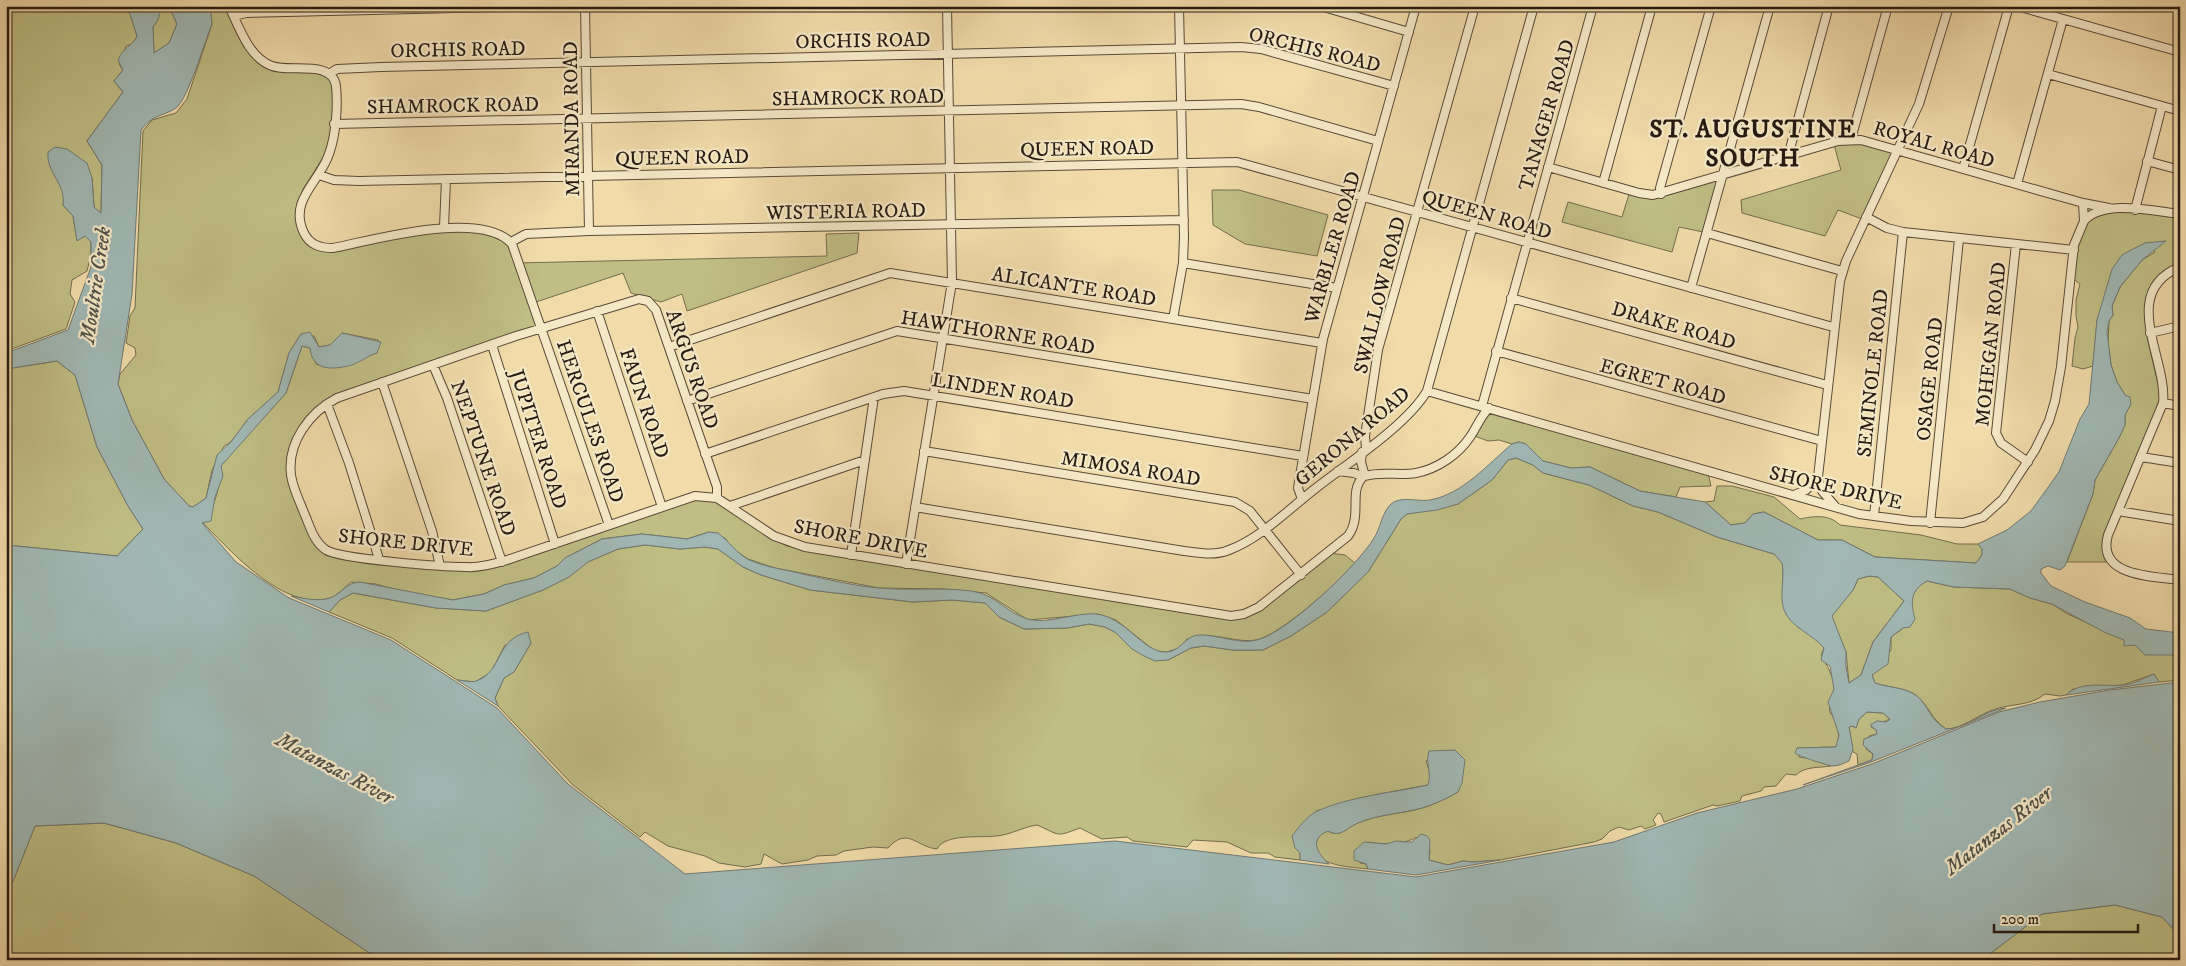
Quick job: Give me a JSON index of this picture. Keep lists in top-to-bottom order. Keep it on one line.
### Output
{"streets":{"street":["ORCHIS ROAD","SHAMROCK ROAD","TANAGER ROAD","MIRANDA ROAD","ROYAL ROAD","QUEEN ROAD","WISTERIA ROAD","WARBLER ROAD","ALICANTE ROAD","SWALLOW ROAD","DRAKE ROAD","HAWTHORNE ROAD","MOHEGAN ROAD","ARGUS ROAD","SEMINOLE ROAD","OSAGE ROAD","EGRET ROAD","LINDEN ROAD","FAUN ROAD","HERCULES ROAD","GERONA ROAD","JUPITER ROAD","NEPTUNE ROAD","MIMOSA ROAD","SHORE DRIVE"]},"crossings":[["ORCHIS ROAD","MIRANDA ROAD"],["ORCHIS ROAD","WARBLER ROAD"],["ORCHIS ROAD","ALICANTE ROAD"],["SHAMROCK ROAD","MIRANDA ROAD"],["SHAMROCK ROAD","WARBLER ROAD"],["SHAMROCK ROAD","ALICANTE ROAD"],["TANAGER ROAD","ROYAL ROAD"],["TANAGER ROAD","QUEEN ROAD"],["TANAGER ROAD","SWALLOW ROAD"],["TANAGER ROAD","DRAKE ROAD"],["TANAGER ROAD","EGRET ROAD"],["TANAGER ROAD","SHORE DRIVE"],["MIRANDA ROAD","QUEEN ROAD"],["MIRANDA ROAD","WISTERIA ROAD"],["ROYAL ROAD","SHORE DRIVE"],["QUEEN ROAD","WARBLER ROAD"],["QUEEN ROAD","ALICANTE ROAD"],["QUEEN ROAD","SWALLOW ROAD"],["QUEEN ROAD","GERONA ROAD"],["WISTERIA ROAD","ALICANTE ROAD"],["WARBLER ROAD","HAWTHORNE ROAD"],["WARBLER ROAD","LINDEN ROAD"],["WARBLER ROAD","GERONA ROAD"],["ALICANTE ROAD","ARGUS ROAD"],["SWALLOW ROAD","GERONA ROAD"],["SWALLOW ROAD","SHORE DRIVE"],["HAWTHORNE ROAD","ARGUS ROAD"],["MOHEGAN ROAD","SHORE DRIVE"],["ARGUS ROAD","LINDEN ROAD"],["ARGUS ROAD","FAUN ROAD"],["ARGUS ROAD","HERCULES ROAD"],["ARGUS ROAD","SHORE DRIVE"],["SEMINOLE ROAD","SHORE DRIVE"],["OSAGE ROAD","SHORE DRIVE"],["FAUN ROAD","SHORE DRIVE"],["HERCULES ROAD","SHORE DRIVE"],["GERONA ROAD","MIMOSA ROAD"],["GERONA ROAD","SHORE DRIVE"],["JUPITER ROAD","SHORE DRIVE"],["NEPTUNE ROAD","SHORE DRIVE"],["MIMOSA ROAD","SHORE DRIVE"]],"districts":["ST. AUGUSTINE SOUTH"],"water":["Moultrie Creek","Matanzas River"],"scale_bar":"200 m"}
